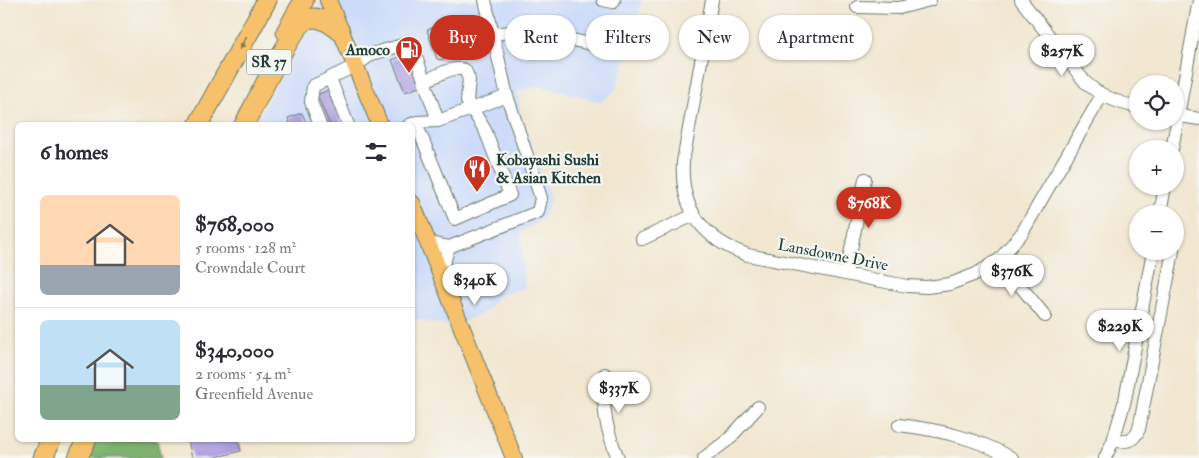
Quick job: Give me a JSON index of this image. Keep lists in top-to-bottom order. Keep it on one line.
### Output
{"streets":{"highway":["SR 37"],"street":["Lansdowne Drive"]},"places":{"fuel station":["Amoco"],"restaurant":["Kobayashi Sushi & Asian Kitchen"]},"page":{"chip":["Buy","Rent","Filters","New","Apartment"],"price":["$257K","$768K","$376K","$340K","$229K","$337K"],"map_buttons":["+","−"],"heading":"6 homes","list":[{"name":"$768,000","note":"5 rooms · 128 m² · Crowndale Court"},{"name":"$340,000","note":"2 rooms · 54 m² · Greenfield Avenue"}]}}
